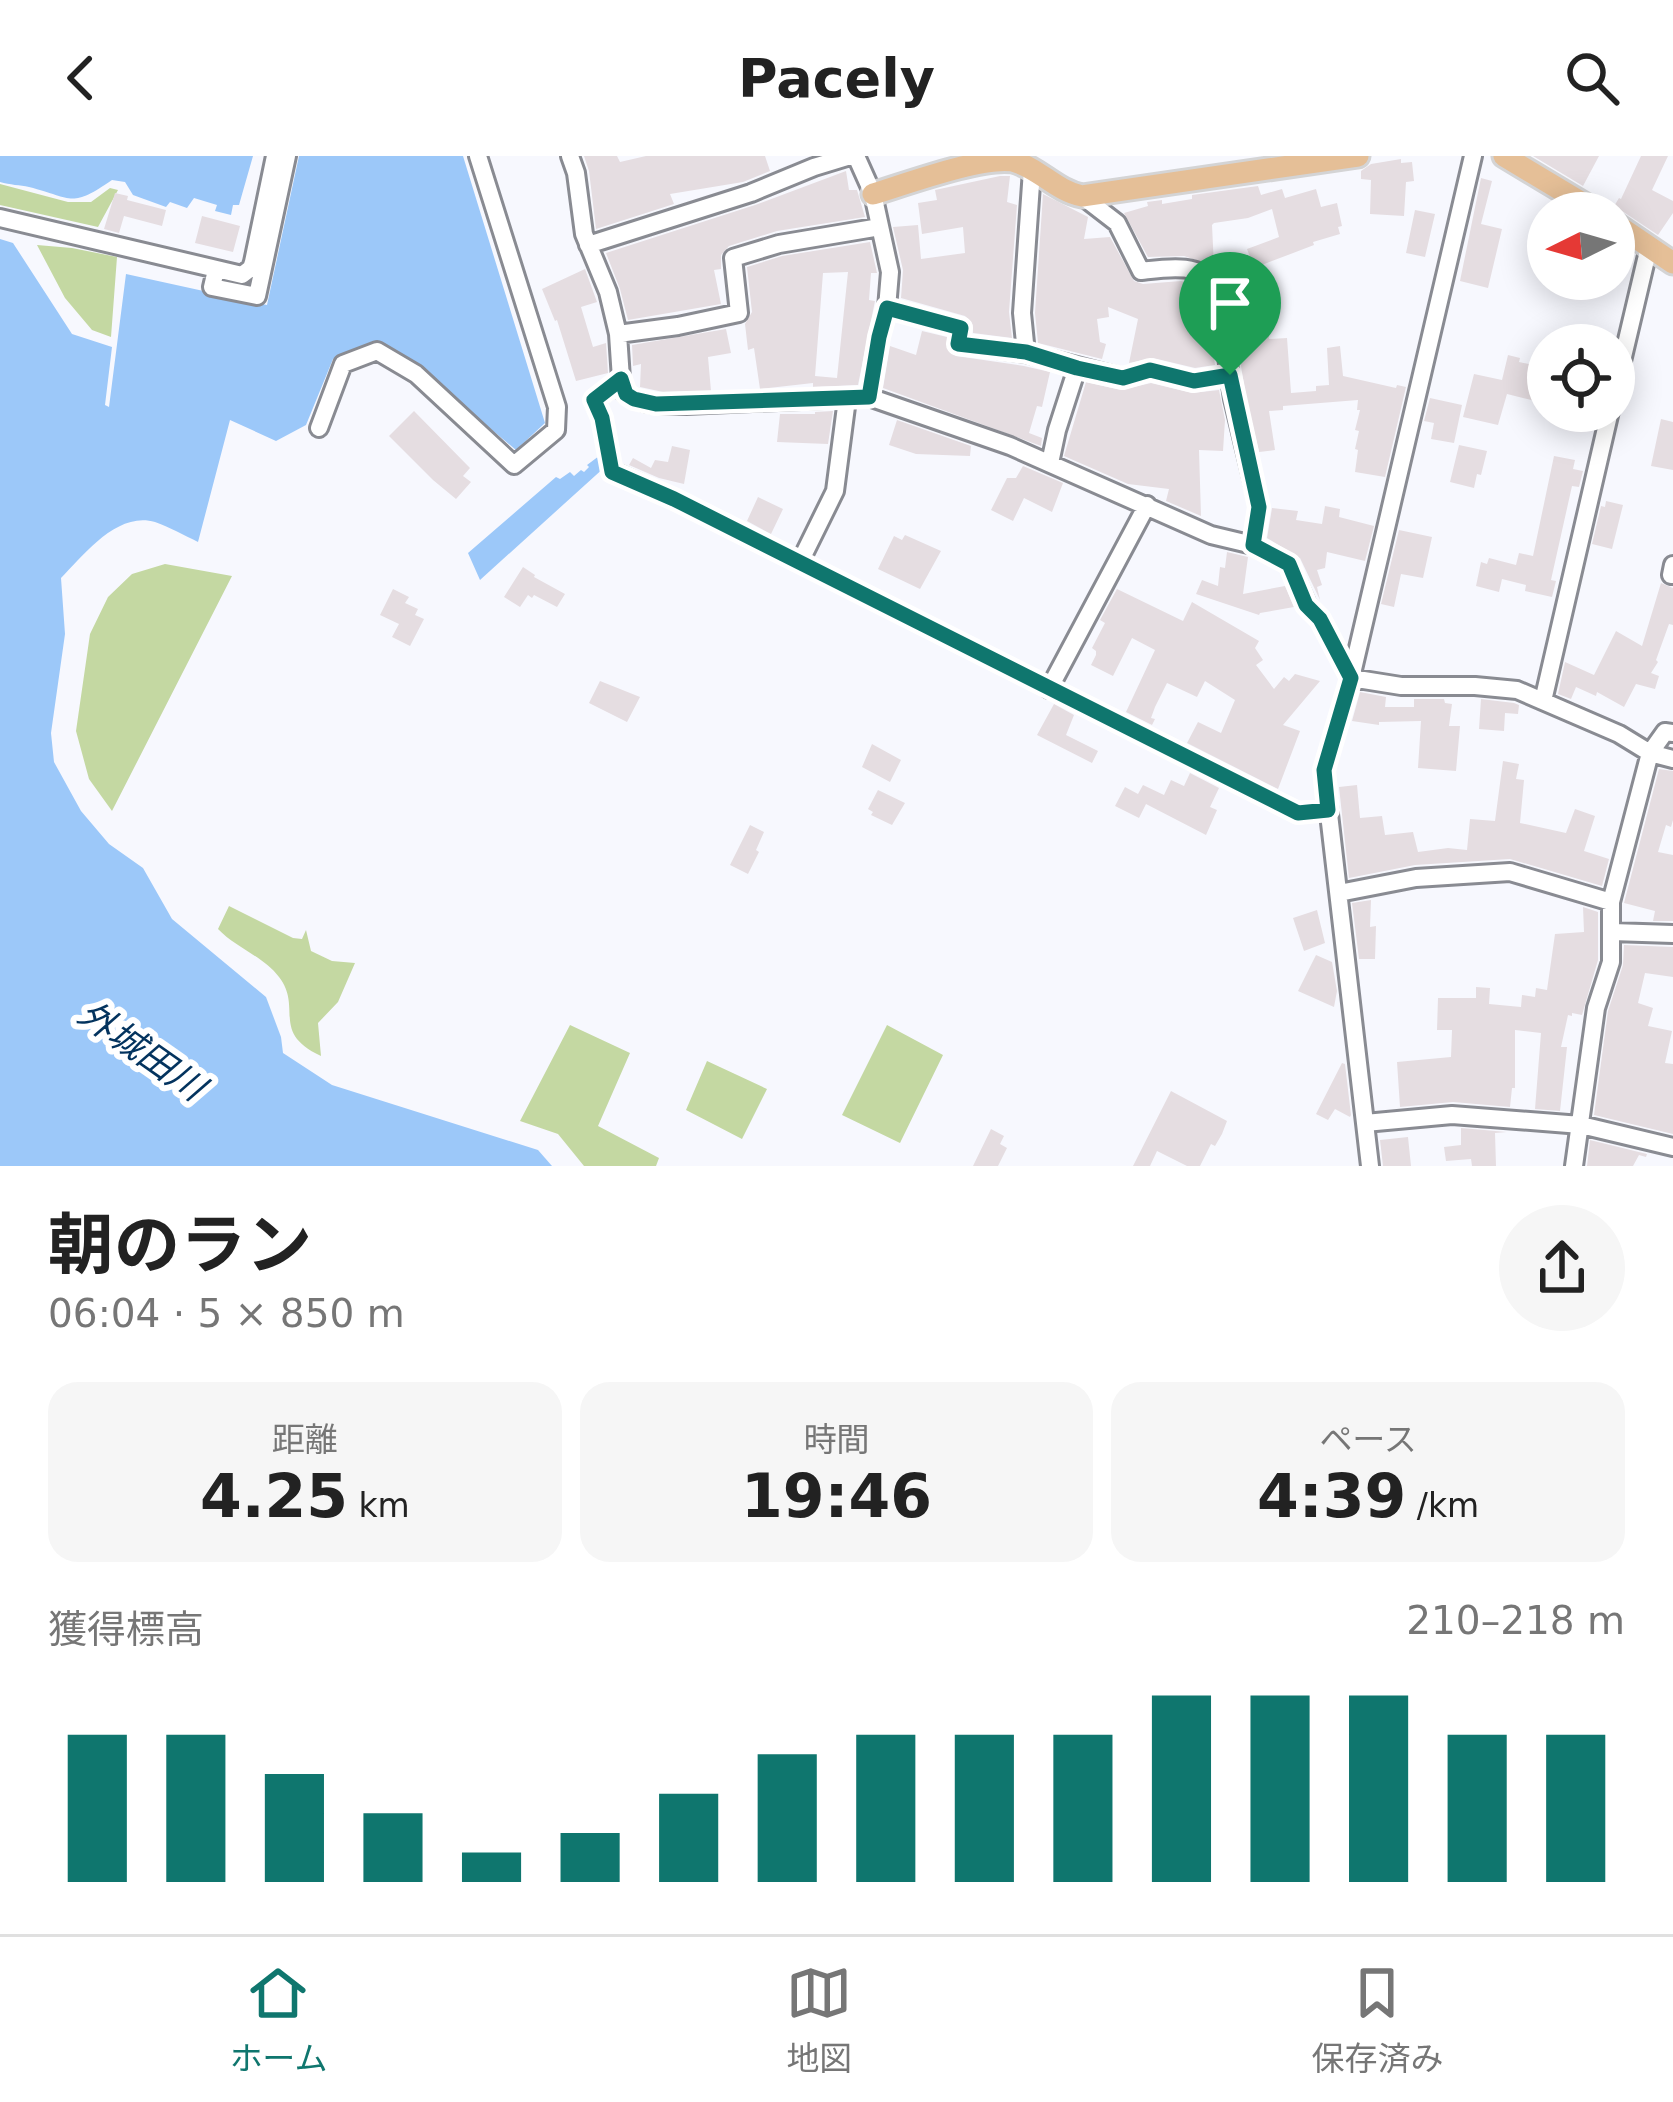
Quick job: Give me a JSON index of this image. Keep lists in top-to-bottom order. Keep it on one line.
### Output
{"water":["外城田川"],"north":"left","page":{"header":"Pacely","heading":["朝のラン","06:04 · 5 × 850 m"],"stats":[["距離","4.25 km"],["時間","19:46"],["ペース","4:39 /km"]],"chart":["獲得標高","210–218 m"],"tabs":["ホーム","地図","保存済み"]}}
